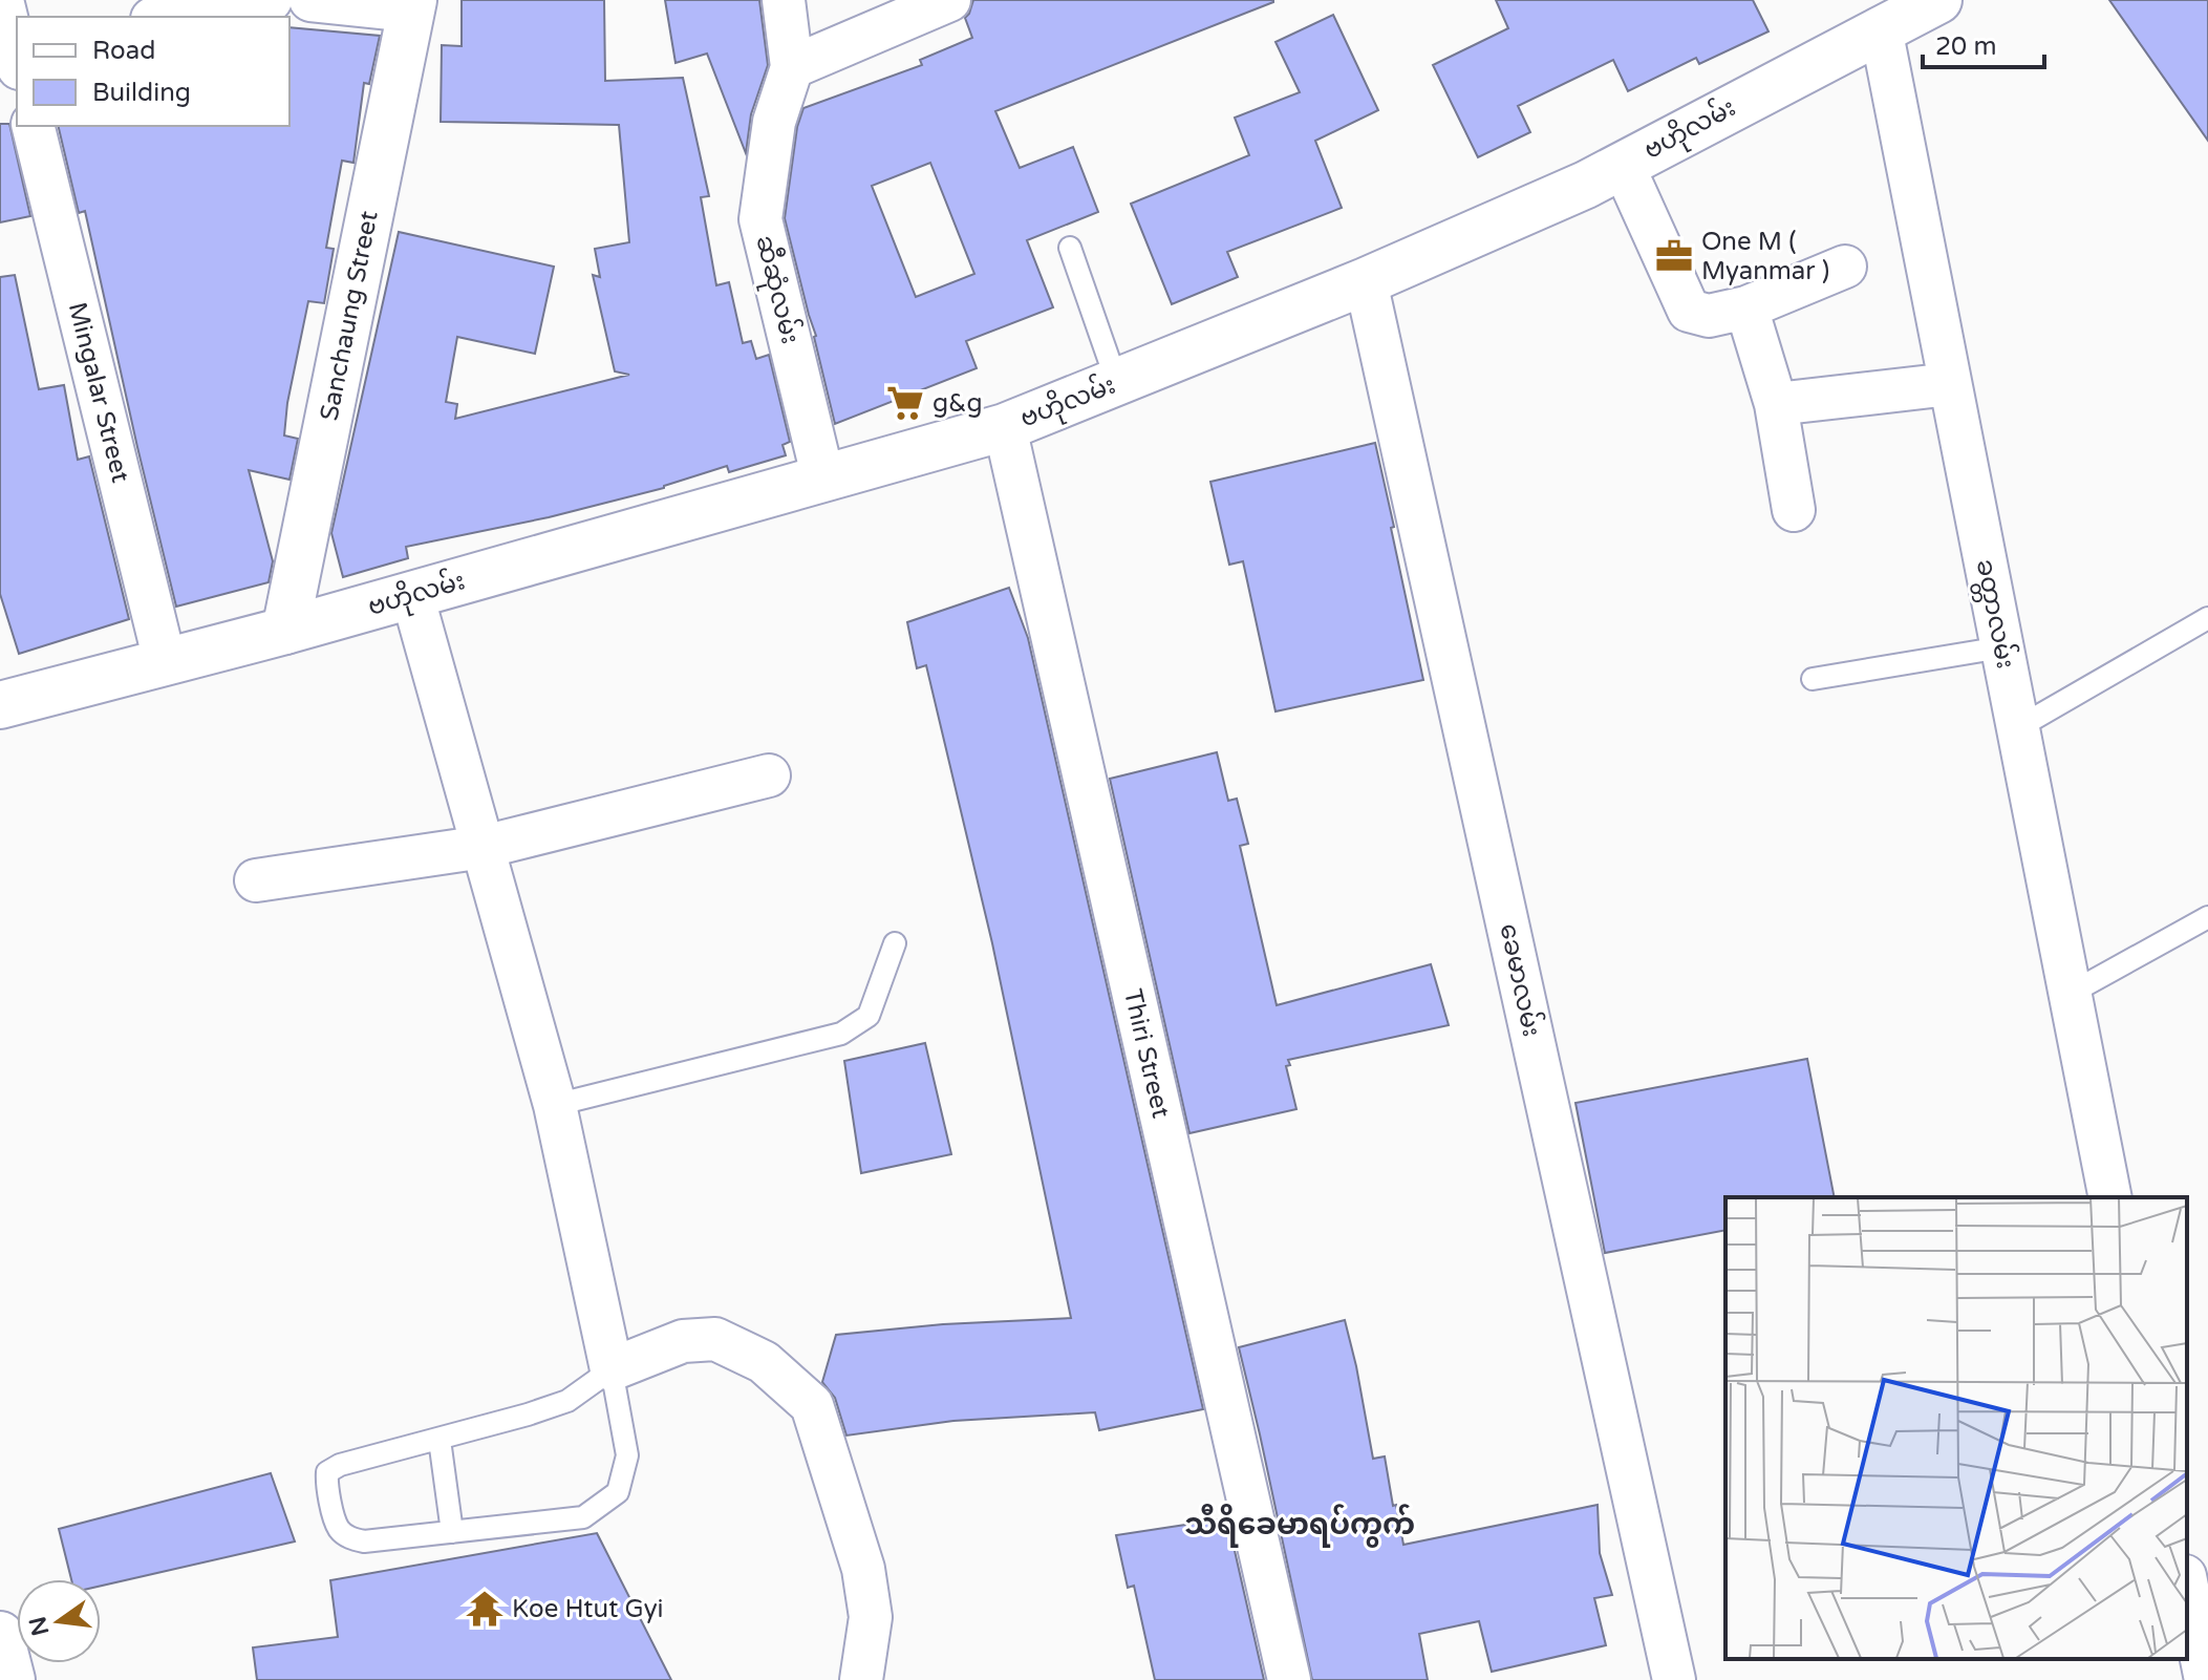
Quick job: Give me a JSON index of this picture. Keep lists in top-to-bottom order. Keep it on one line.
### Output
{"streets":{"main road":["ဗဟိုလမ်း","Sanchaung Street"],"street":["ဆီဆုံလမ်း","Mingalar Street","ခတ္တာလမ်း","ခေမာလမ်း","Thiri Street"]},"crossings":[["ဗဟိုလမ်း","ဆီဆုံလမ်း"],["ဗဟိုလမ်း","Sanchaung Street"],["ဗဟိုလမ်း","Mingalar Street"],["ဗဟိုလမ်း","ခတ္တာလမ်း"],["ဗဟိုလမ်း","ခေမာလမ်း"],["ဗဟိုလမ်း","Thiri Street"]],"districts":["သီရိခေမာရပ်ကွက်"],"places":{"office":["One M ( Myanmar )"],"supermarket":["g&g"],"temple":["Koe Htut Gyi"]},"legend":["Road","Building"],"scale_bar":"20 m","north":"left"}
